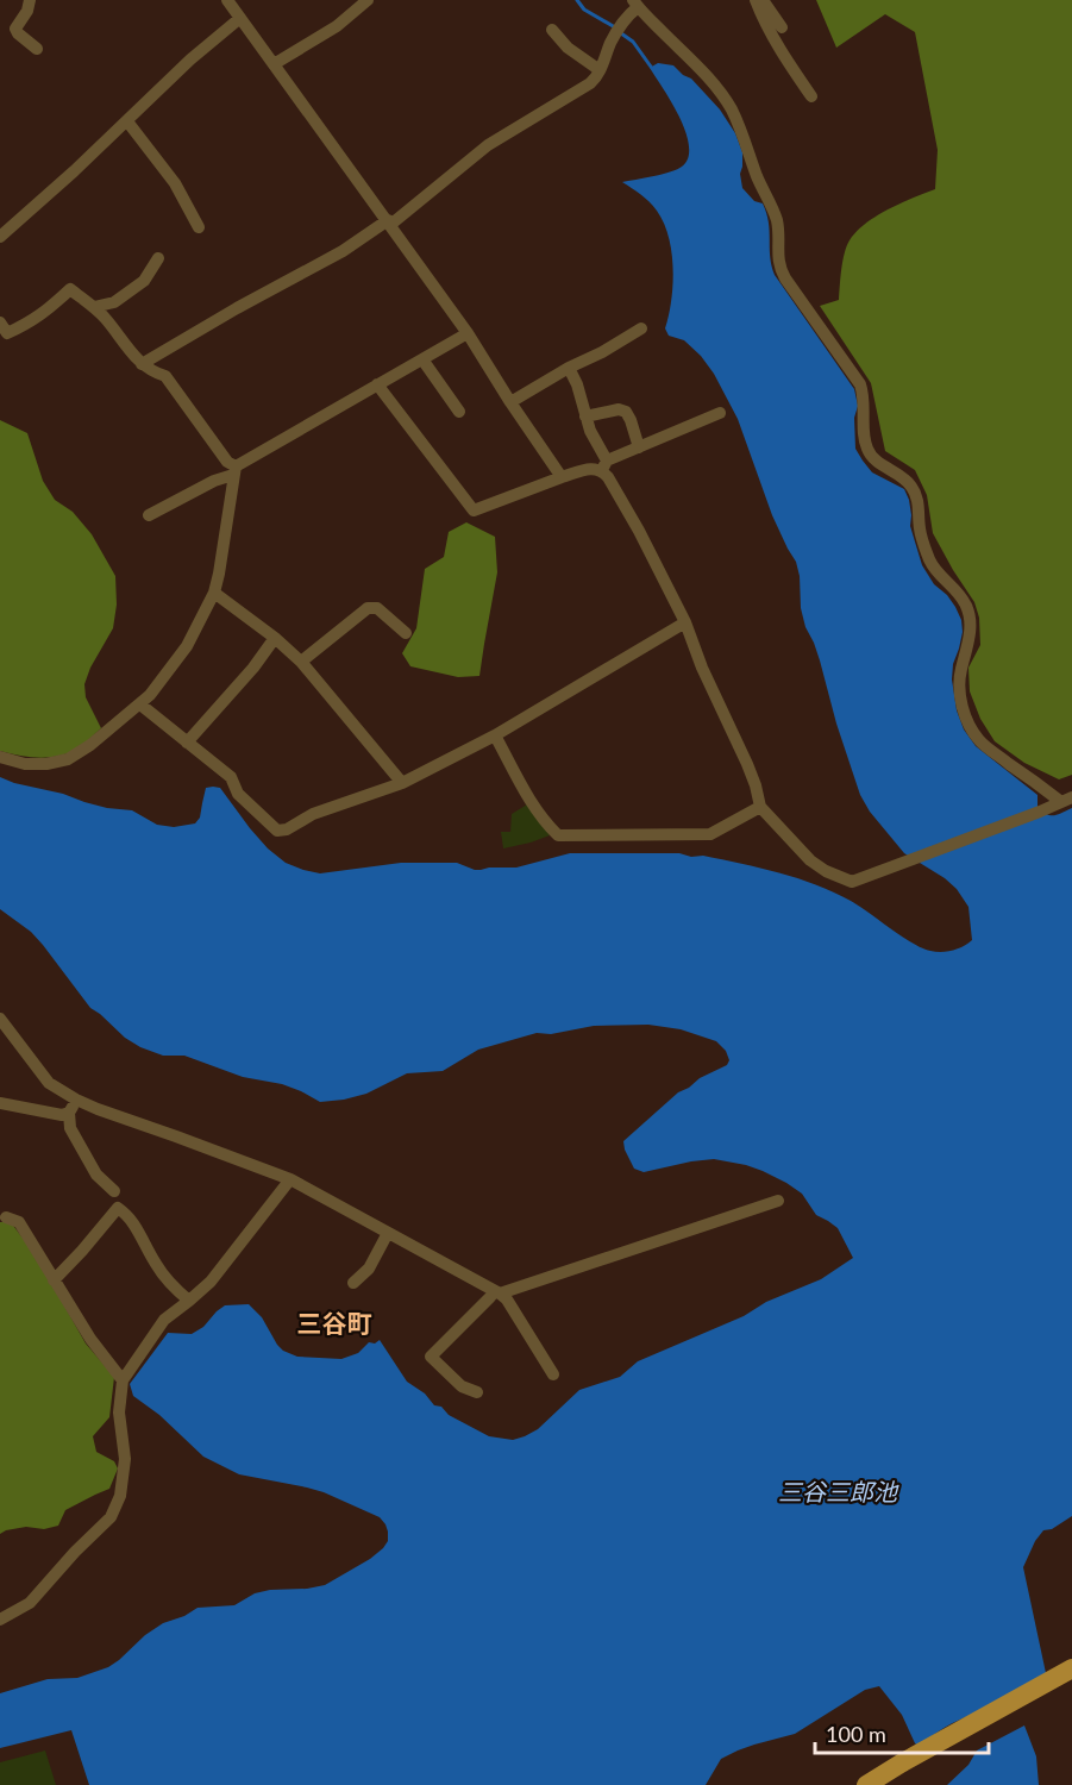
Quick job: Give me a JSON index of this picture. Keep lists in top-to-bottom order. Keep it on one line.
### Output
{"districts":["三谷町"],"water":["三谷三郎池"],"scale_bar":"100 m"}
